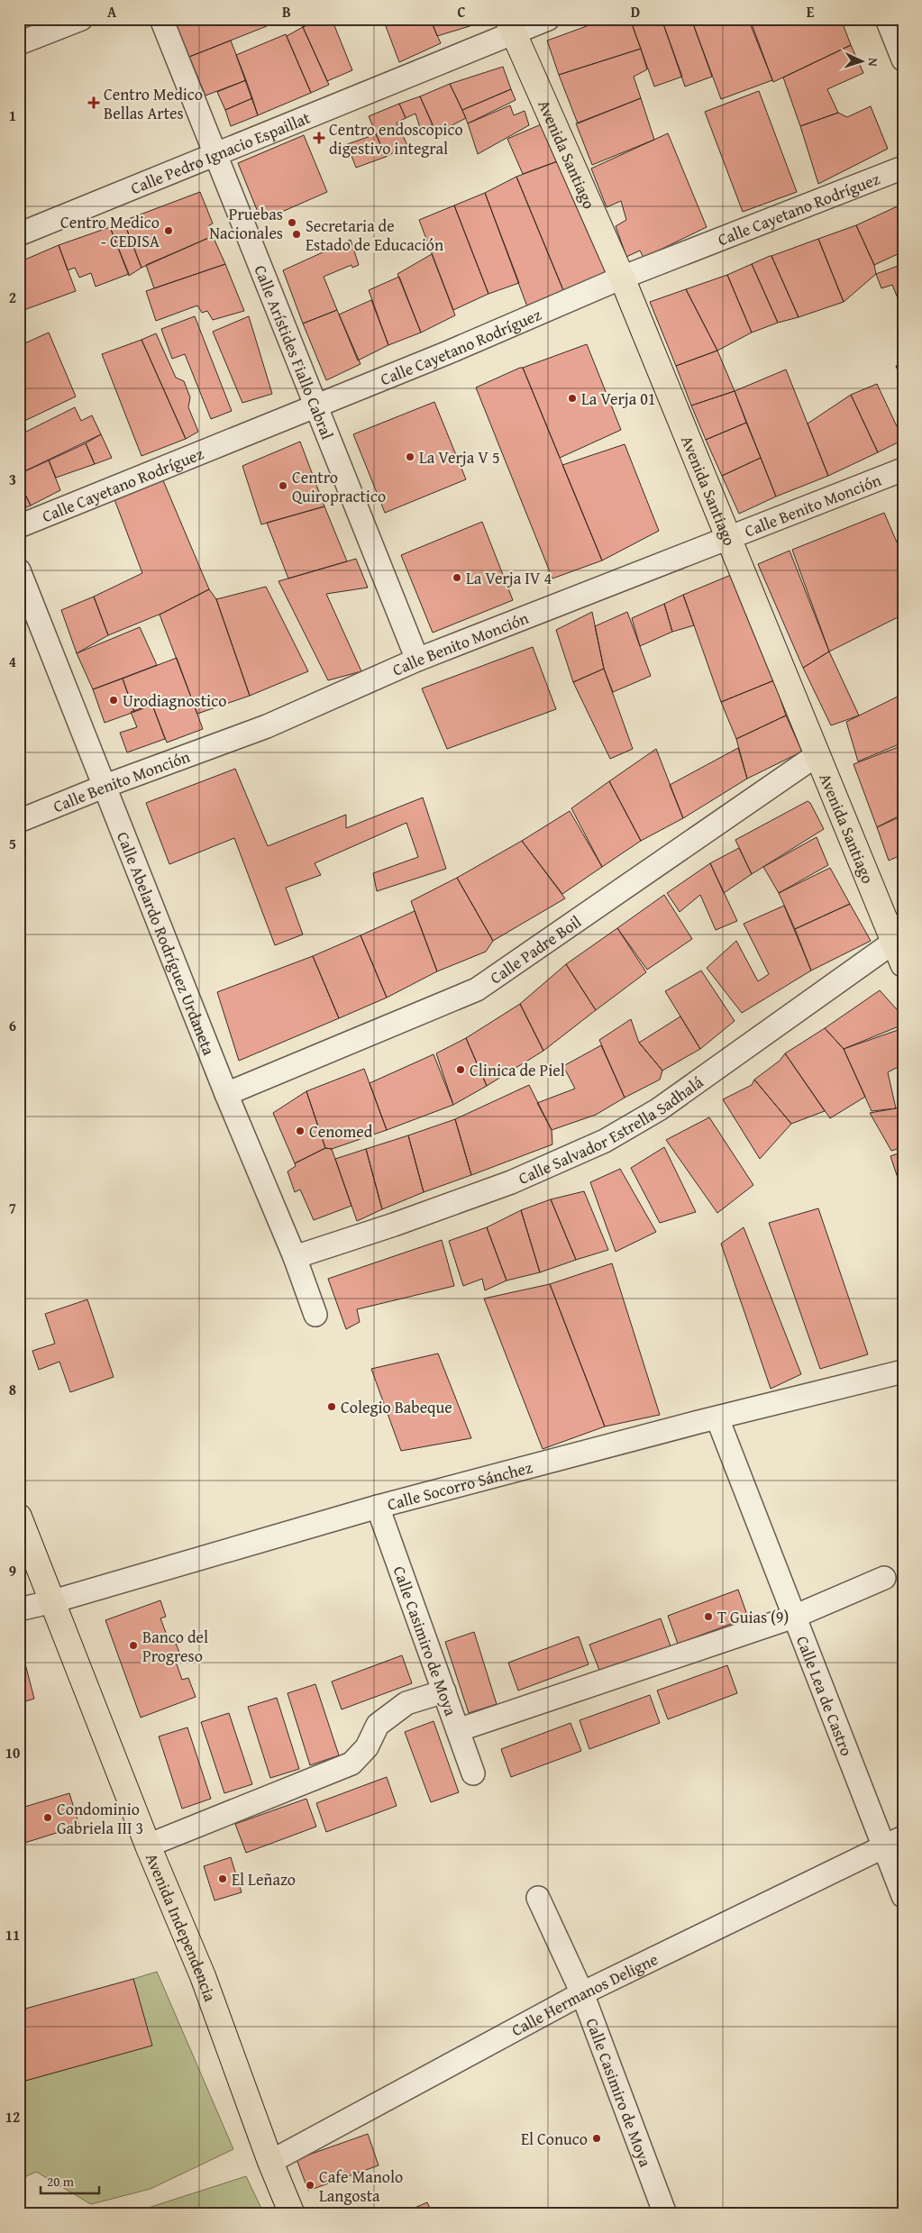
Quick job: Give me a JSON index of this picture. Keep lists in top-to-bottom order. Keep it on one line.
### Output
{"streets":{"main road":["Avenida Santiago","Avenida Independencia"],"street":["Calle Pedro Ignacio Espaillat","Calle Cayetano Rodríguez","Calle Arístides Fiallo Cabral","Calle Benito Monción","Calle Abelardo Rodríguez Urdaneta","Calle Padre Boil","Calle Salvador Estrella Sadhalá","Calle Socorro Sánchez","Calle Casimiro de Moya","Calle Lea de Castro","Calle Hermanos Deligne"]},"crossings":[["Calle Pedro Ignacio Espaillat","Avenida Santiago"],["Calle Pedro Ignacio Espaillat","Calle Arístides Fiallo Cabral"],["Avenida Santiago","Calle Cayetano Rodríguez"],["Avenida Santiago","Calle Benito Monción"],["Avenida Santiago","Calle Padre Boil"],["Avenida Santiago","Calle Salvador Estrella Sadhalá"],["Calle Cayetano Rodríguez","Calle Arístides Fiallo Cabral"],["Calle Arístides Fiallo Cabral","Calle Benito Monción"],["Calle Benito Monción","Calle Abelardo Rodríguez Urdaneta"],["Calle Abelardo Rodríguez Urdaneta","Calle Padre Boil"],["Calle Abelardo Rodríguez Urdaneta","Calle Salvador Estrella Sadhalá"],["Calle Socorro Sánchez","Calle Casimiro de Moya"],["Calle Socorro Sánchez","Calle Lea de Castro"],["Calle Socorro Sánchez","Avenida Independencia"],["Calle Casimiro de Moya","Calle Hermanos Deligne"],["Calle Lea de Castro","Calle Hermanos Deligne"],["Avenida Independencia","Calle Hermanos Deligne"]],"places":{"health":["Centro Medico Bellas Artes","Centro endoscopico digestivo integral"],"other":["Pruebas Nacionales","Centro Medico - CEDISA","Secretaria de Estado de Educación","La Verja 01","La Verja V 5","Centro Quiropractico","La Verja IV 4","Urodiagnostico","Clinica de Piel","Cenomed","Colegio Babeque","T Guias (9)","Banco del Progreso","Condominio Gabriela III 3","El Leñazo","El Conuco","Cafe Manolo Langosta"]},"scale_bar":"20 m","north":"right","grid":{"columns":["A","B","C","D","E"],"rows":["1","2","3","4","5","6","7","8","9","10","11","12"]}}
